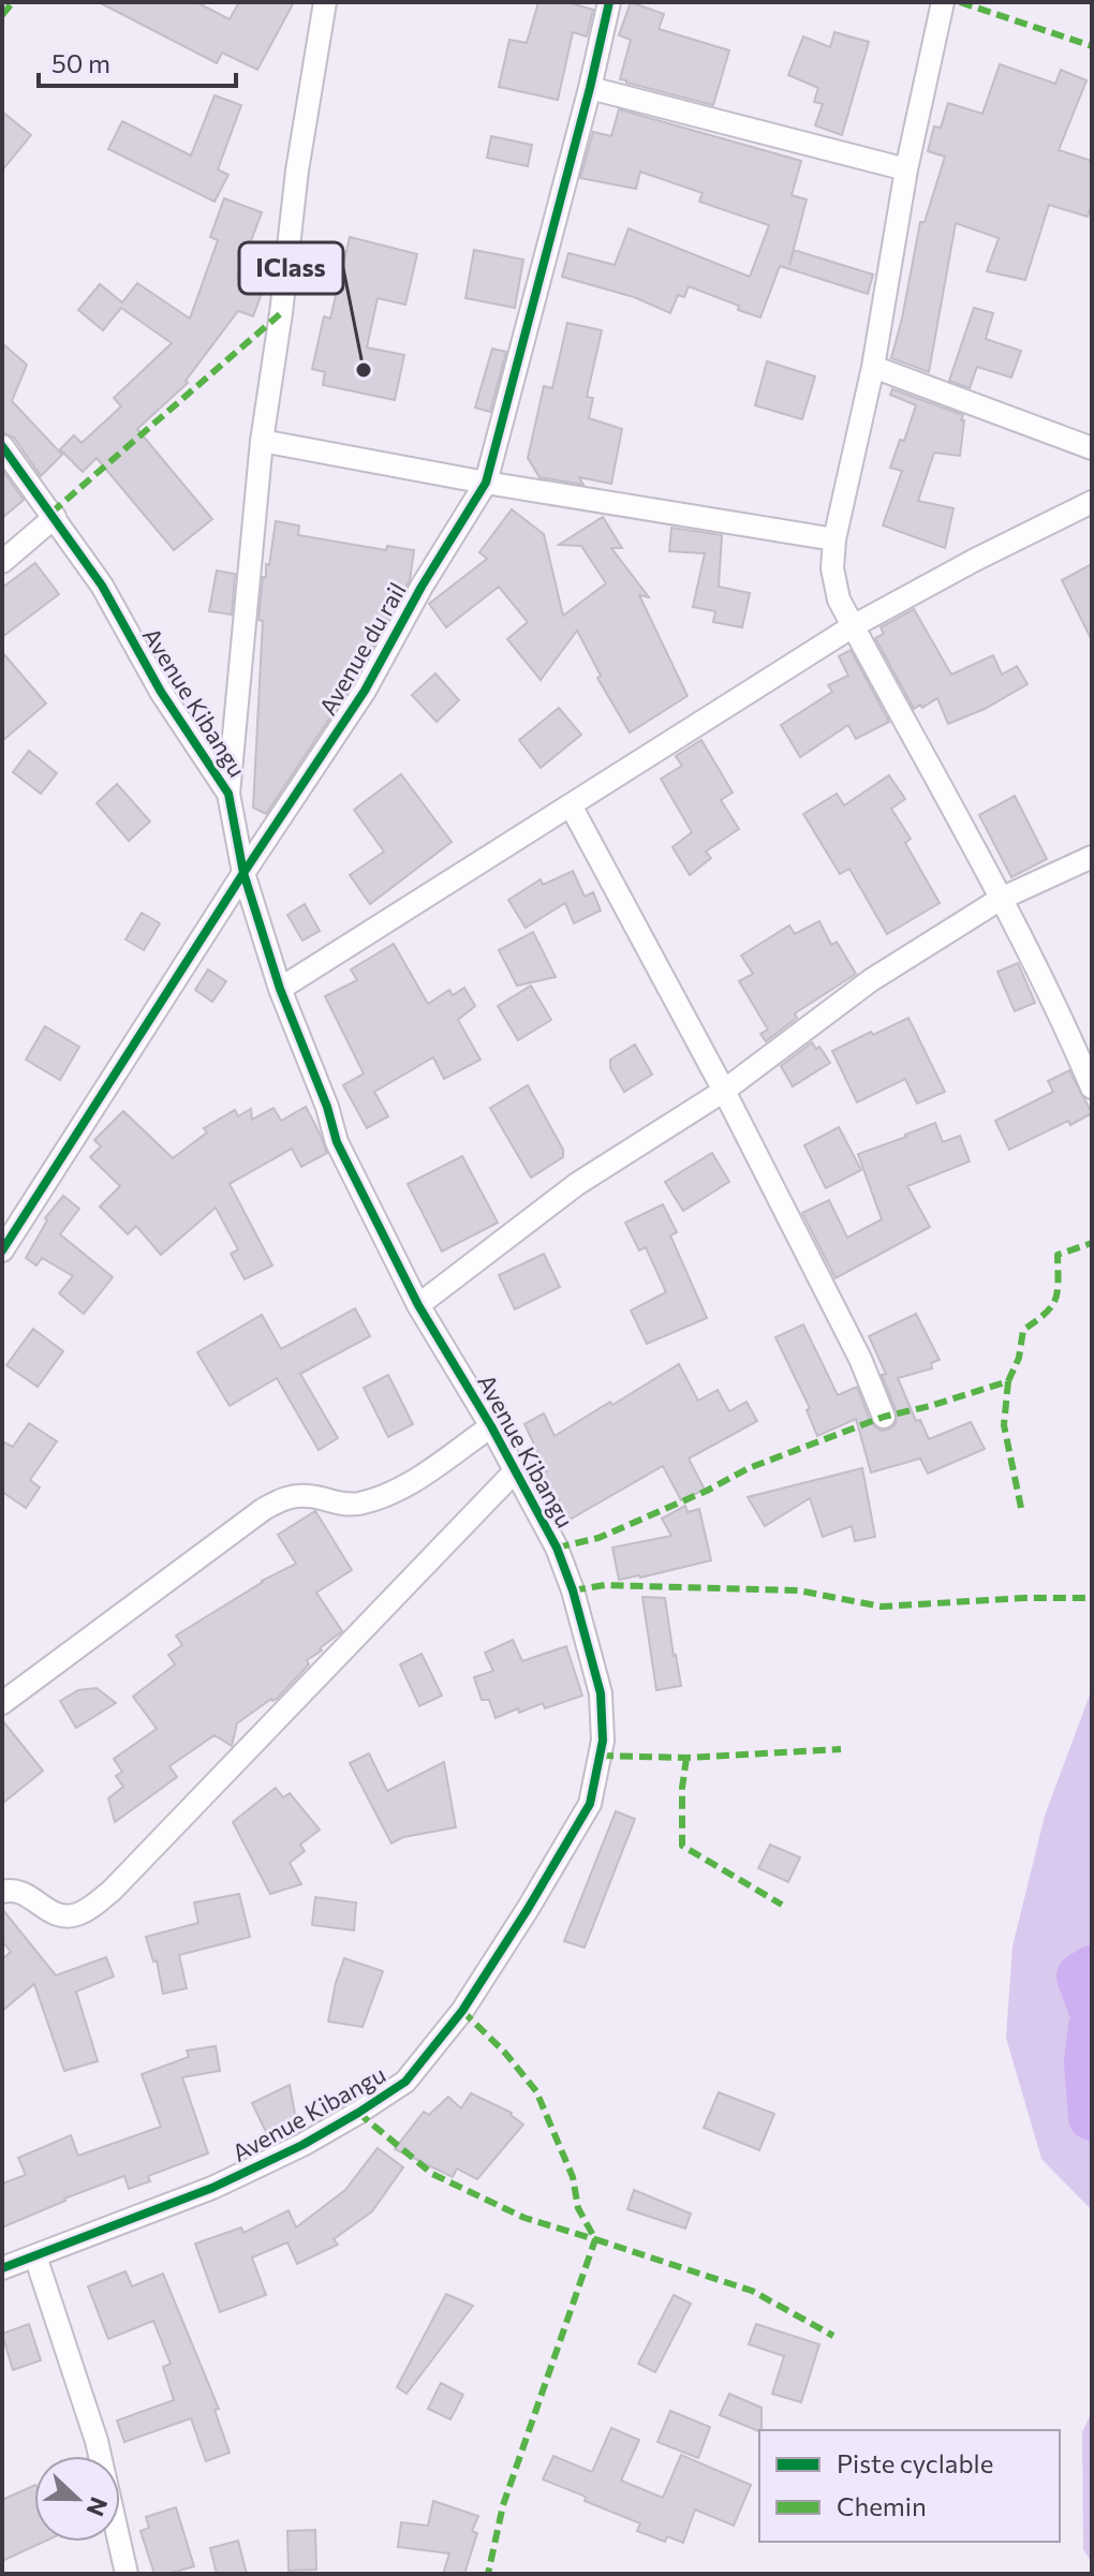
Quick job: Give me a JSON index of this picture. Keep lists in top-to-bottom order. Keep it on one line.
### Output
{"streets":{"street":["Avenue du rail","Avenue Kibangu"]},"crossings":[["Avenue du rail","Avenue Kibangu"]],"places":["IClass"],"legend":["Piste cyclable","Chemin"],"scale_bar":"50 m","north":"right"}
